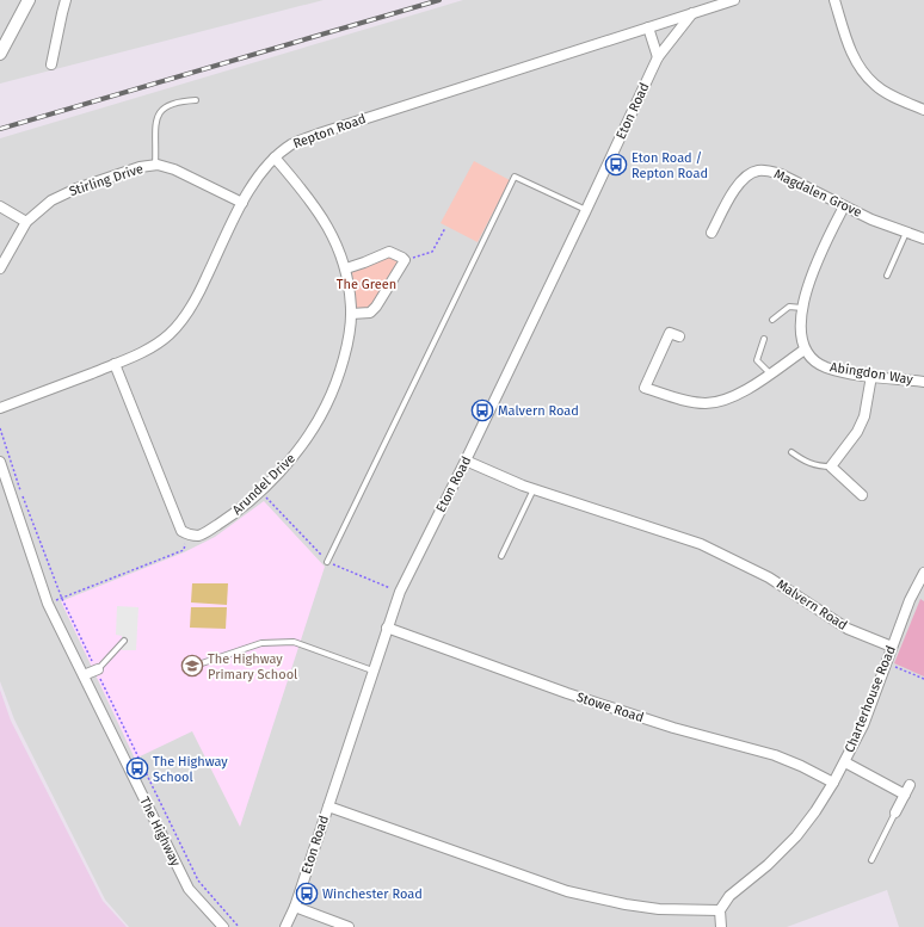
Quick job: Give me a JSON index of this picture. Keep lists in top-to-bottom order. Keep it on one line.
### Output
{"streets":{"street":["Eton Road","Repton Road","Stirling Drive","Magdalen Grove","Abingdon Way","Arundel Drive","Malvern Road","Charterhouse Road","Stowe Road","The Highway"]},"crossings":[["Eton Road","Repton Road"],["Eton Road","Malvern Road"],["Eton Road","Stowe Road"],["Repton Road","Stirling Drive"],["Repton Road","Arundel Drive"],["Malvern Road","Charterhouse Road"],["Charterhouse Road","Stowe Road"]],"parks":["The Green"],"places":{"bus stop":["Eton Road / Repton Road","Malvern Road","The Highway School","Winchester Road"],"school or university":["The Highway Primary School"]}}
